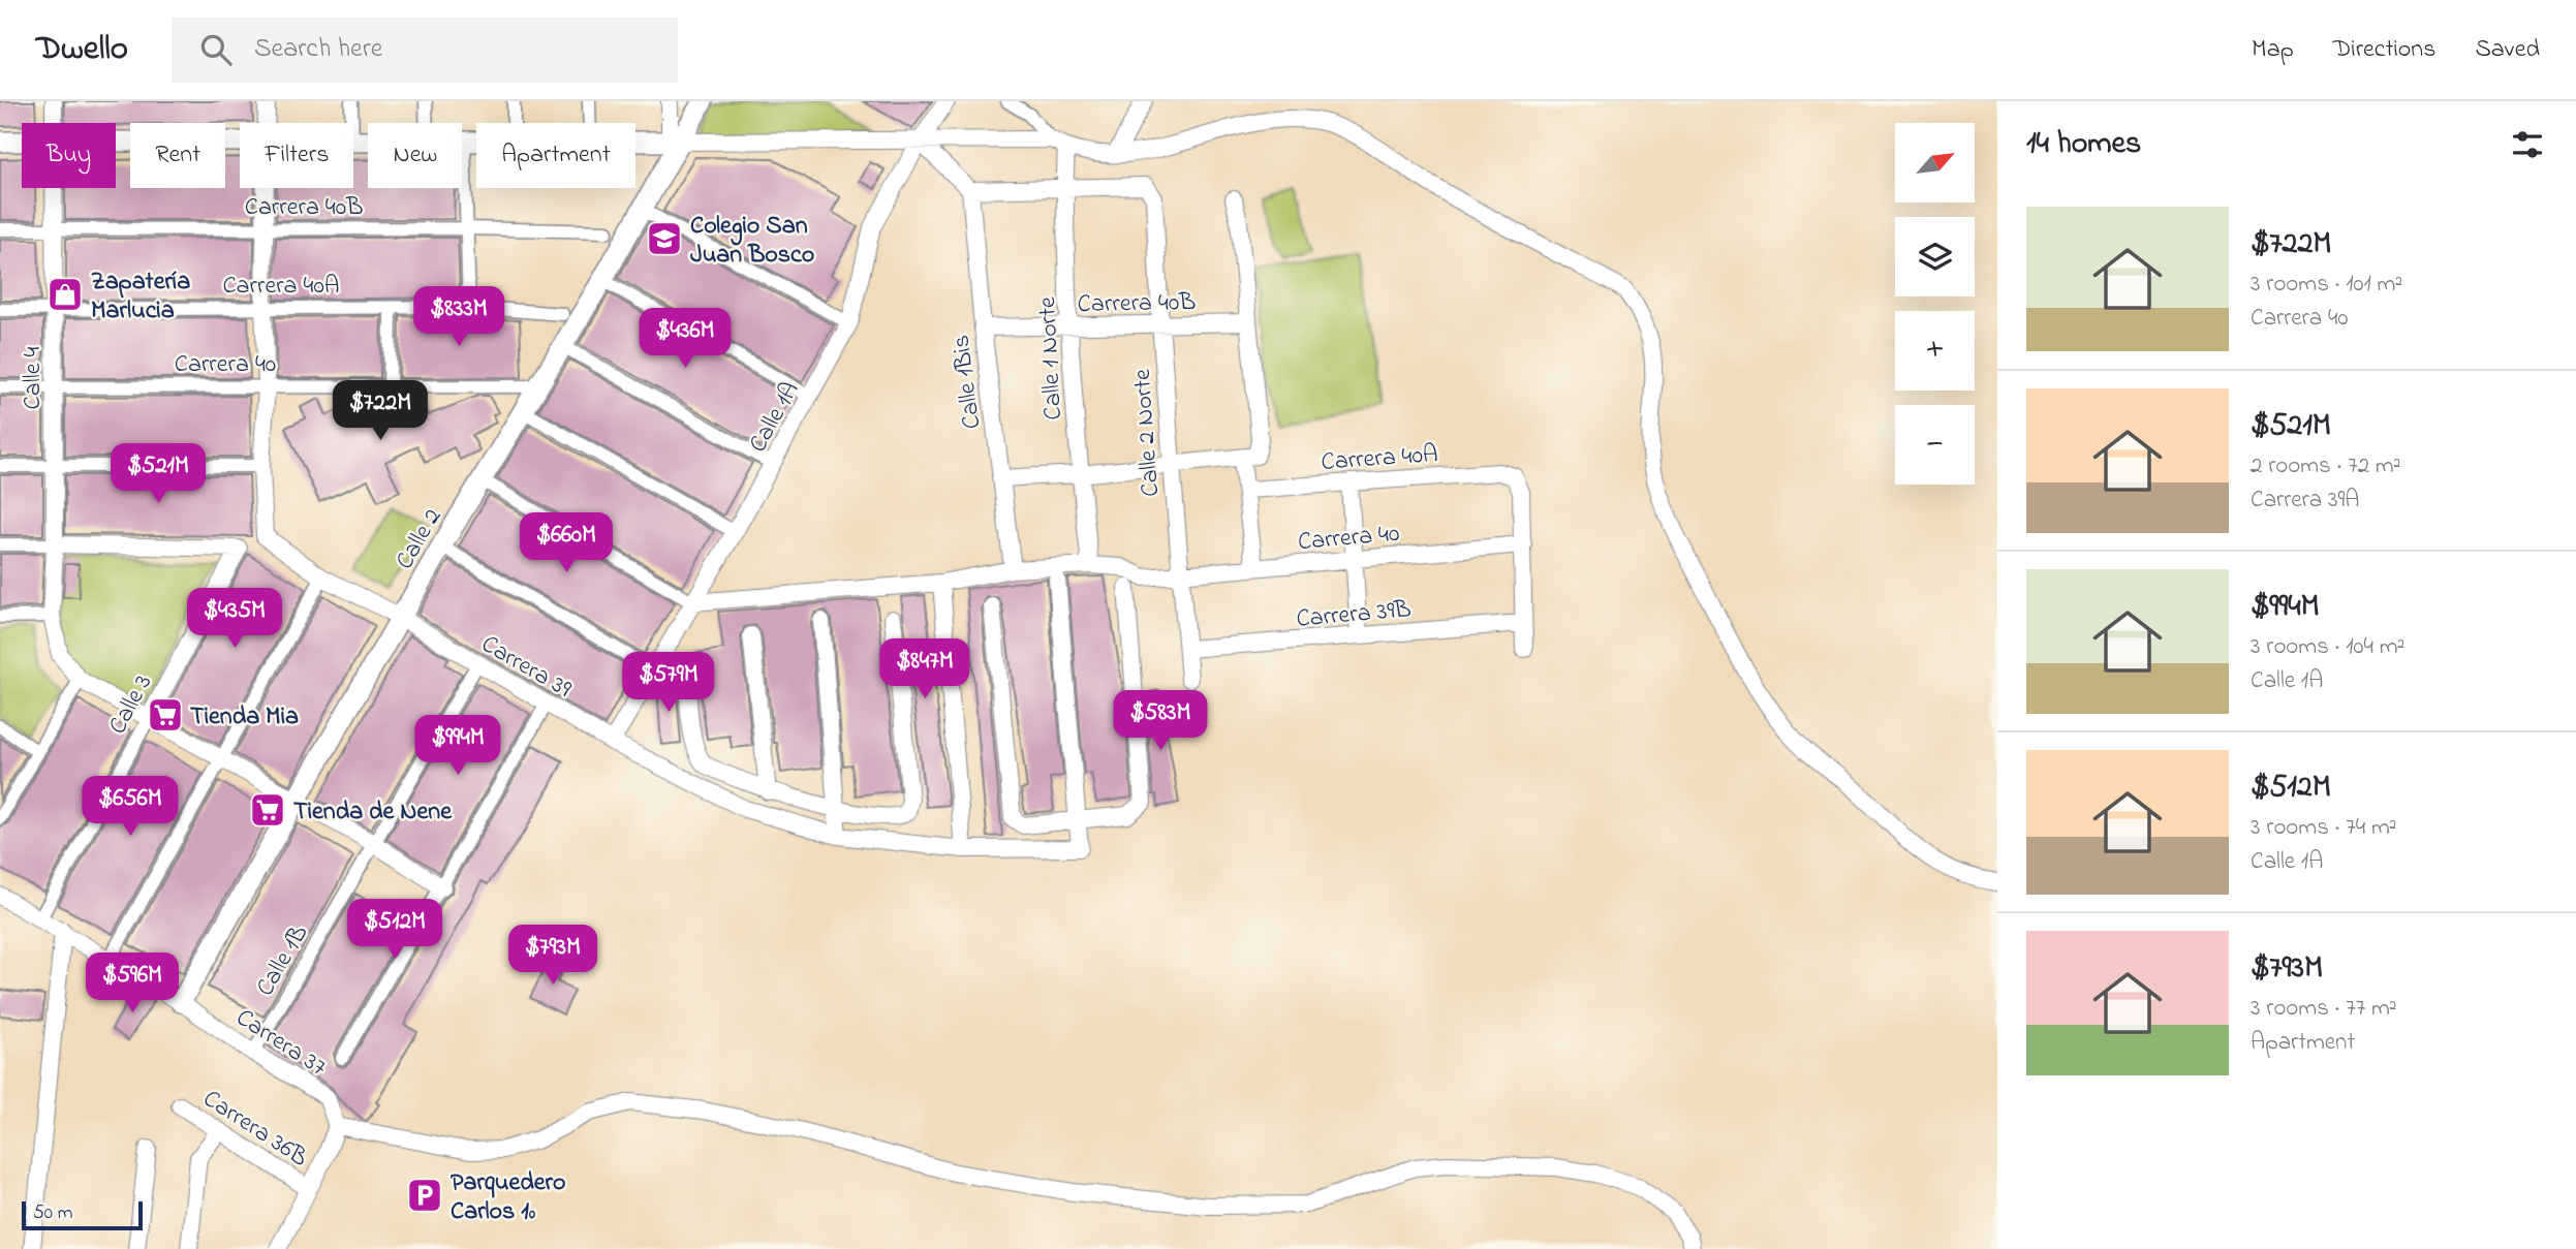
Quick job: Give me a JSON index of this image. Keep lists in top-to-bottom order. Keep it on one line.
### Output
{"streets":{"street":["Carrera 40B","Carrera 40A","Calle 1 Norte","Carrera 40","Calle 4","Calle 1Bis","Calle 1A","Calle 2 Norte","Calle 2","Carrera 39B","Carrera 39","Calle 3","Calle 1B","Carrera 37","Carrera 36B"]},"crossings":[["Carrera 40B","Calle 1 Norte"],["Carrera 40B","Calle 4"],["Carrera 40B","Calle 1Bis"],["Carrera 40B","Calle 2 Norte"],["Carrera 40A","Carrera 40"],["Carrera 40A","Calle 4"],["Calle 1 Norte","Carrera 40"],["Calle 1 Norte","Calle 2 Norte"],["Carrera 40","Calle 4"],["Carrera 40","Calle 2 Norte"],["Carrera 40","Calle 2"],["Calle 4","Calle 3"],["Calle 1A","Carrera 39"],["Calle 2 Norte","Carrera 39B"],["Calle 2","Carrera 39"],["Calle 2","Carrera 37"],["Carrera 39","Calle 1B"],["Calle 3","Carrera 37"],["Calle 1B","Carrera 37"]],"places":{"school or university":["Colegio San Juan Bosco"],"shop":["Zapatería Marlucia"],"supermarket":["Tienda Mia","Tienda de Nene"],"parking":["Parquedero Carlos 1º"]},"scale_bar":"50 m","north":"top right","page":{"header":"Dwello","search":"Search here","nav":["Map","Directions","Saved"],"heading":"14 homes","map_buttons":["+","−"],"chip":["Buy","Rent","Filters","New","Apartment"],"list":[{"name":"$722M","note":"3 rooms · 101 m² · Carrera 40"},{"name":"$521M","note":"2 rooms · 72 m² · Carrera 39A"},{"name":"$994M","note":"3 rooms · 104 m² · Calle 1A"},{"name":"$512M","note":"3 rooms · 74 m² · Calle 1A"},{"name":"$793M","note":"3 rooms · 77 m² · Apartment"}],"price":["$833M","$436M","$722M","$521M","$660M","$435M","$847M","$579M","$583M","$994M","$656M","$512M","$793M","$596M"],"scale":"50 m"}}
